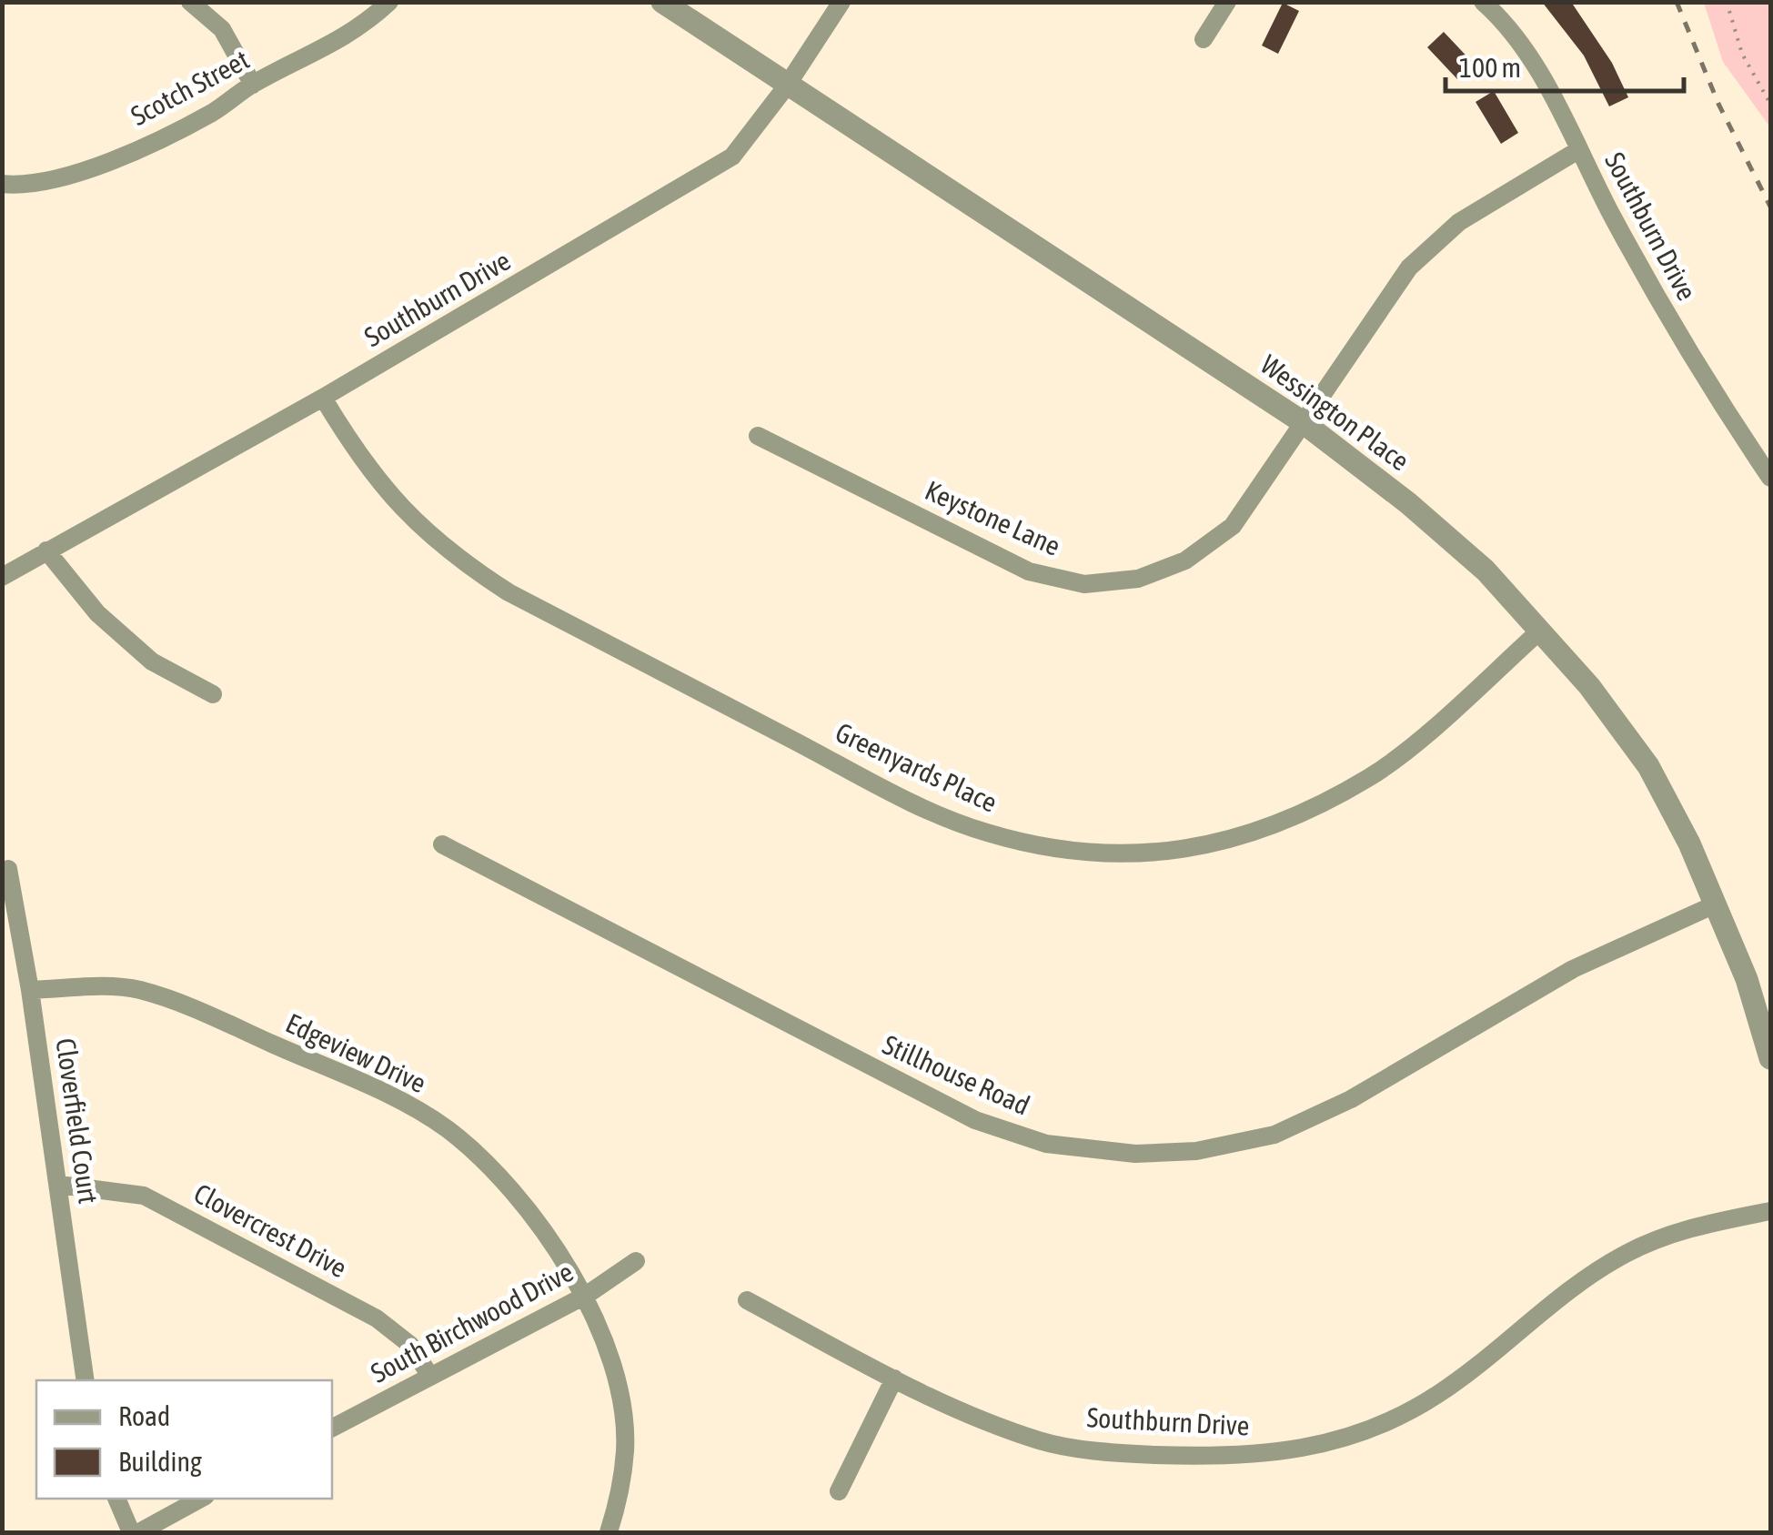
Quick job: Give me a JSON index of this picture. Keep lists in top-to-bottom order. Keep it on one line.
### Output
{"streets":{"street":["Scotch Street","Southburn Drive","Wessington Place","Keystone Lane","Greenyards Place","Edgeview Drive","Stillhouse Road","Cloverfield Court","Clovercrest Drive","South Birchwood Drive"]},"crossings":[["Southburn Drive","Wessington Place"],["Southburn Drive","Keystone Lane"],["Southburn Drive","Greenyards Place"],["Wessington Place","Keystone Lane"],["Wessington Place","Greenyards Place"],["Wessington Place","Stillhouse Road"],["Edgeview Drive","Cloverfield Court"],["Edgeview Drive","South Birchwood Drive"],["Cloverfield Court","Clovercrest Drive"],["Clovercrest Drive","South Birchwood Drive"]],"legend":["Road","Building"],"scale_bar":"100 m"}
